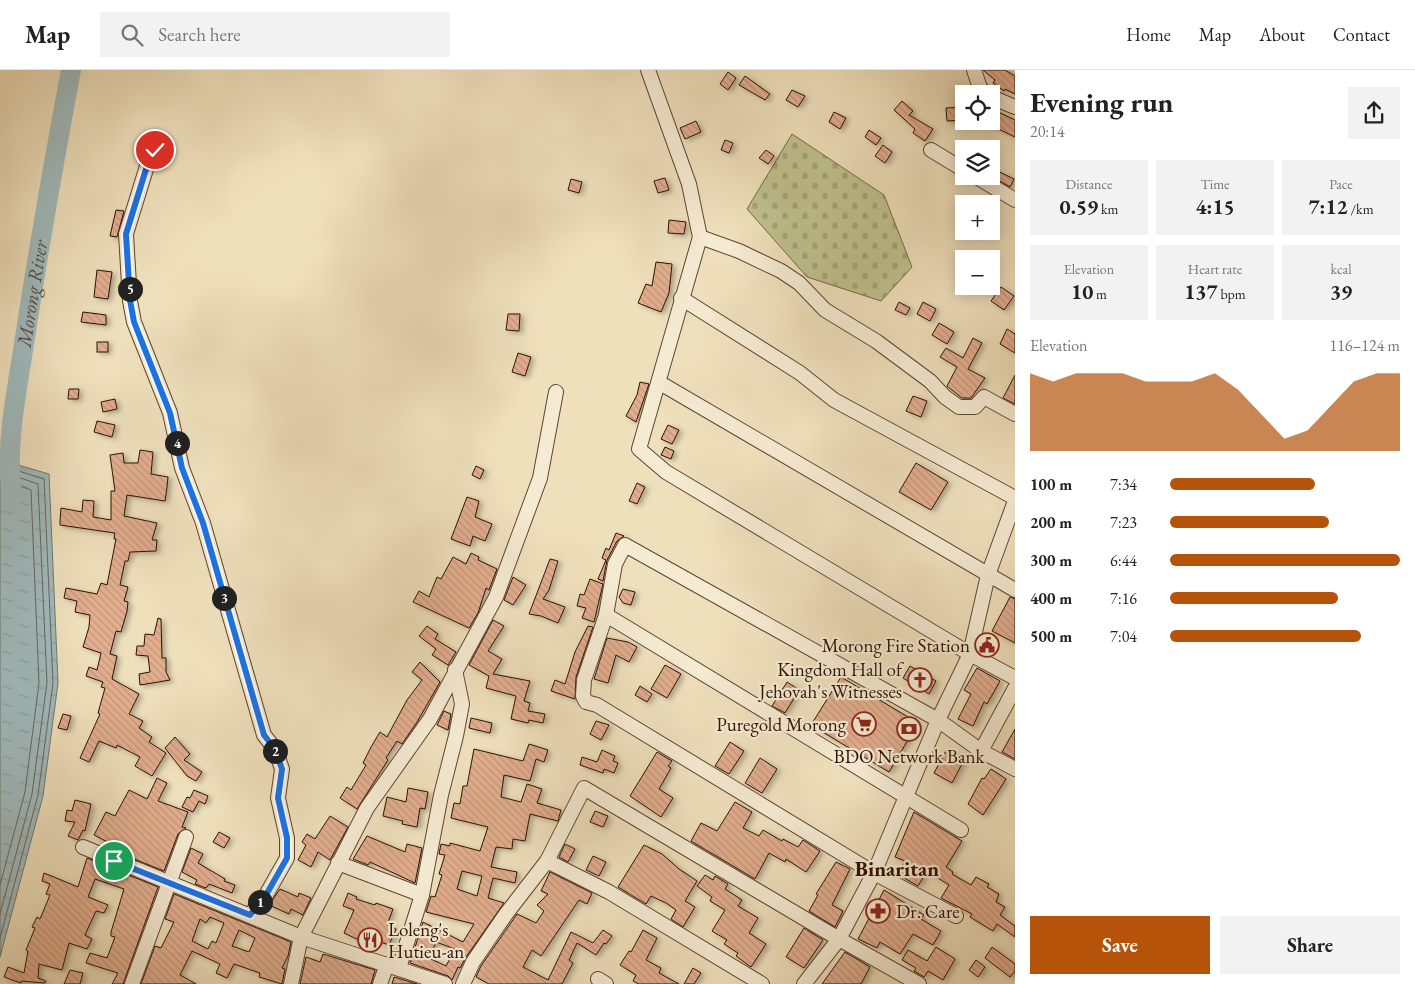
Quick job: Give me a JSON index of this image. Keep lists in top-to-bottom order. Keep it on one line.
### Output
{"districts":["Binaritan"],"water":["Morong River"],"places":{"public building":["Morong Fire Station"],"church":["Kingdom Hall of Jehovah's Witnesses"],"supermarket":["Puregold Morong"],"bank":["BDO Network Bank"],"pharmacy":["Dr. Care"],"restaurant":["Loleng's Hutieu-an"]},"page":{"header":"Map","search":"Search here","nav":["Home","Map","About","Contact"],"heading":["Evening run","20:14"],"map_buttons":["+","−"],"stats":[["Distance","0.59 km"],["Time","4:15"],["Pace","7:12 /km"],["Elevation","10 m"],["Heart rate","137 bpm"],["kcal","39"]],"pins":["5","4","3","2","1"],"chart":["Elevation","116–124 m"],"list":[{"name":"100 m","note":"7:34"},{"name":"200 m","note":"7:23"},{"name":"300 m","note":"6:44"},{"name":"400 m","note":"7:16"},{"name":"500 m","note":"7:04"}],"buttons":["Save","Share"]}}
